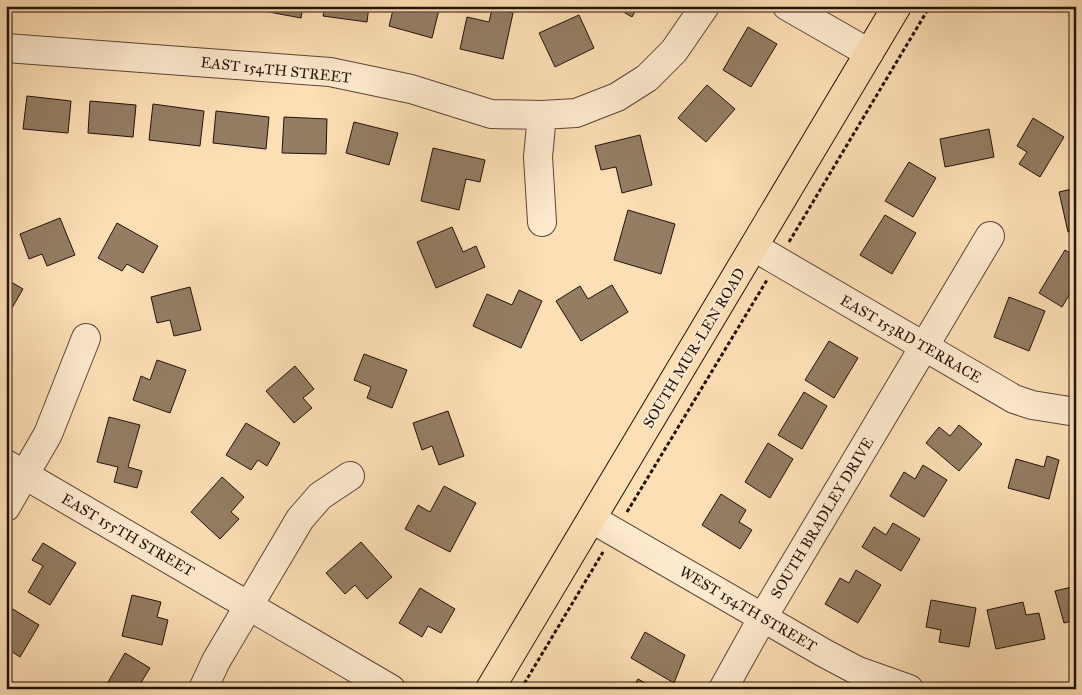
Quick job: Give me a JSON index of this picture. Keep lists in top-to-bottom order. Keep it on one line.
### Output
{"streets":{"main road":["SOUTH MUR-LEN ROAD"],"street":["EAST 154TH STREET","EAST 153RD TERRACE","SOUTH BRADLEY DRIVE","EAST 155TH STREET","WEST 154TH STREET"]},"crossings":[["EAST 153RD TERRACE","SOUTH MUR-LEN ROAD"],["EAST 153RD TERRACE","SOUTH BRADLEY DRIVE"],["SOUTH MUR-LEN ROAD","WEST 154TH STREET"],["SOUTH BRADLEY DRIVE","WEST 154TH STREET"]]}
